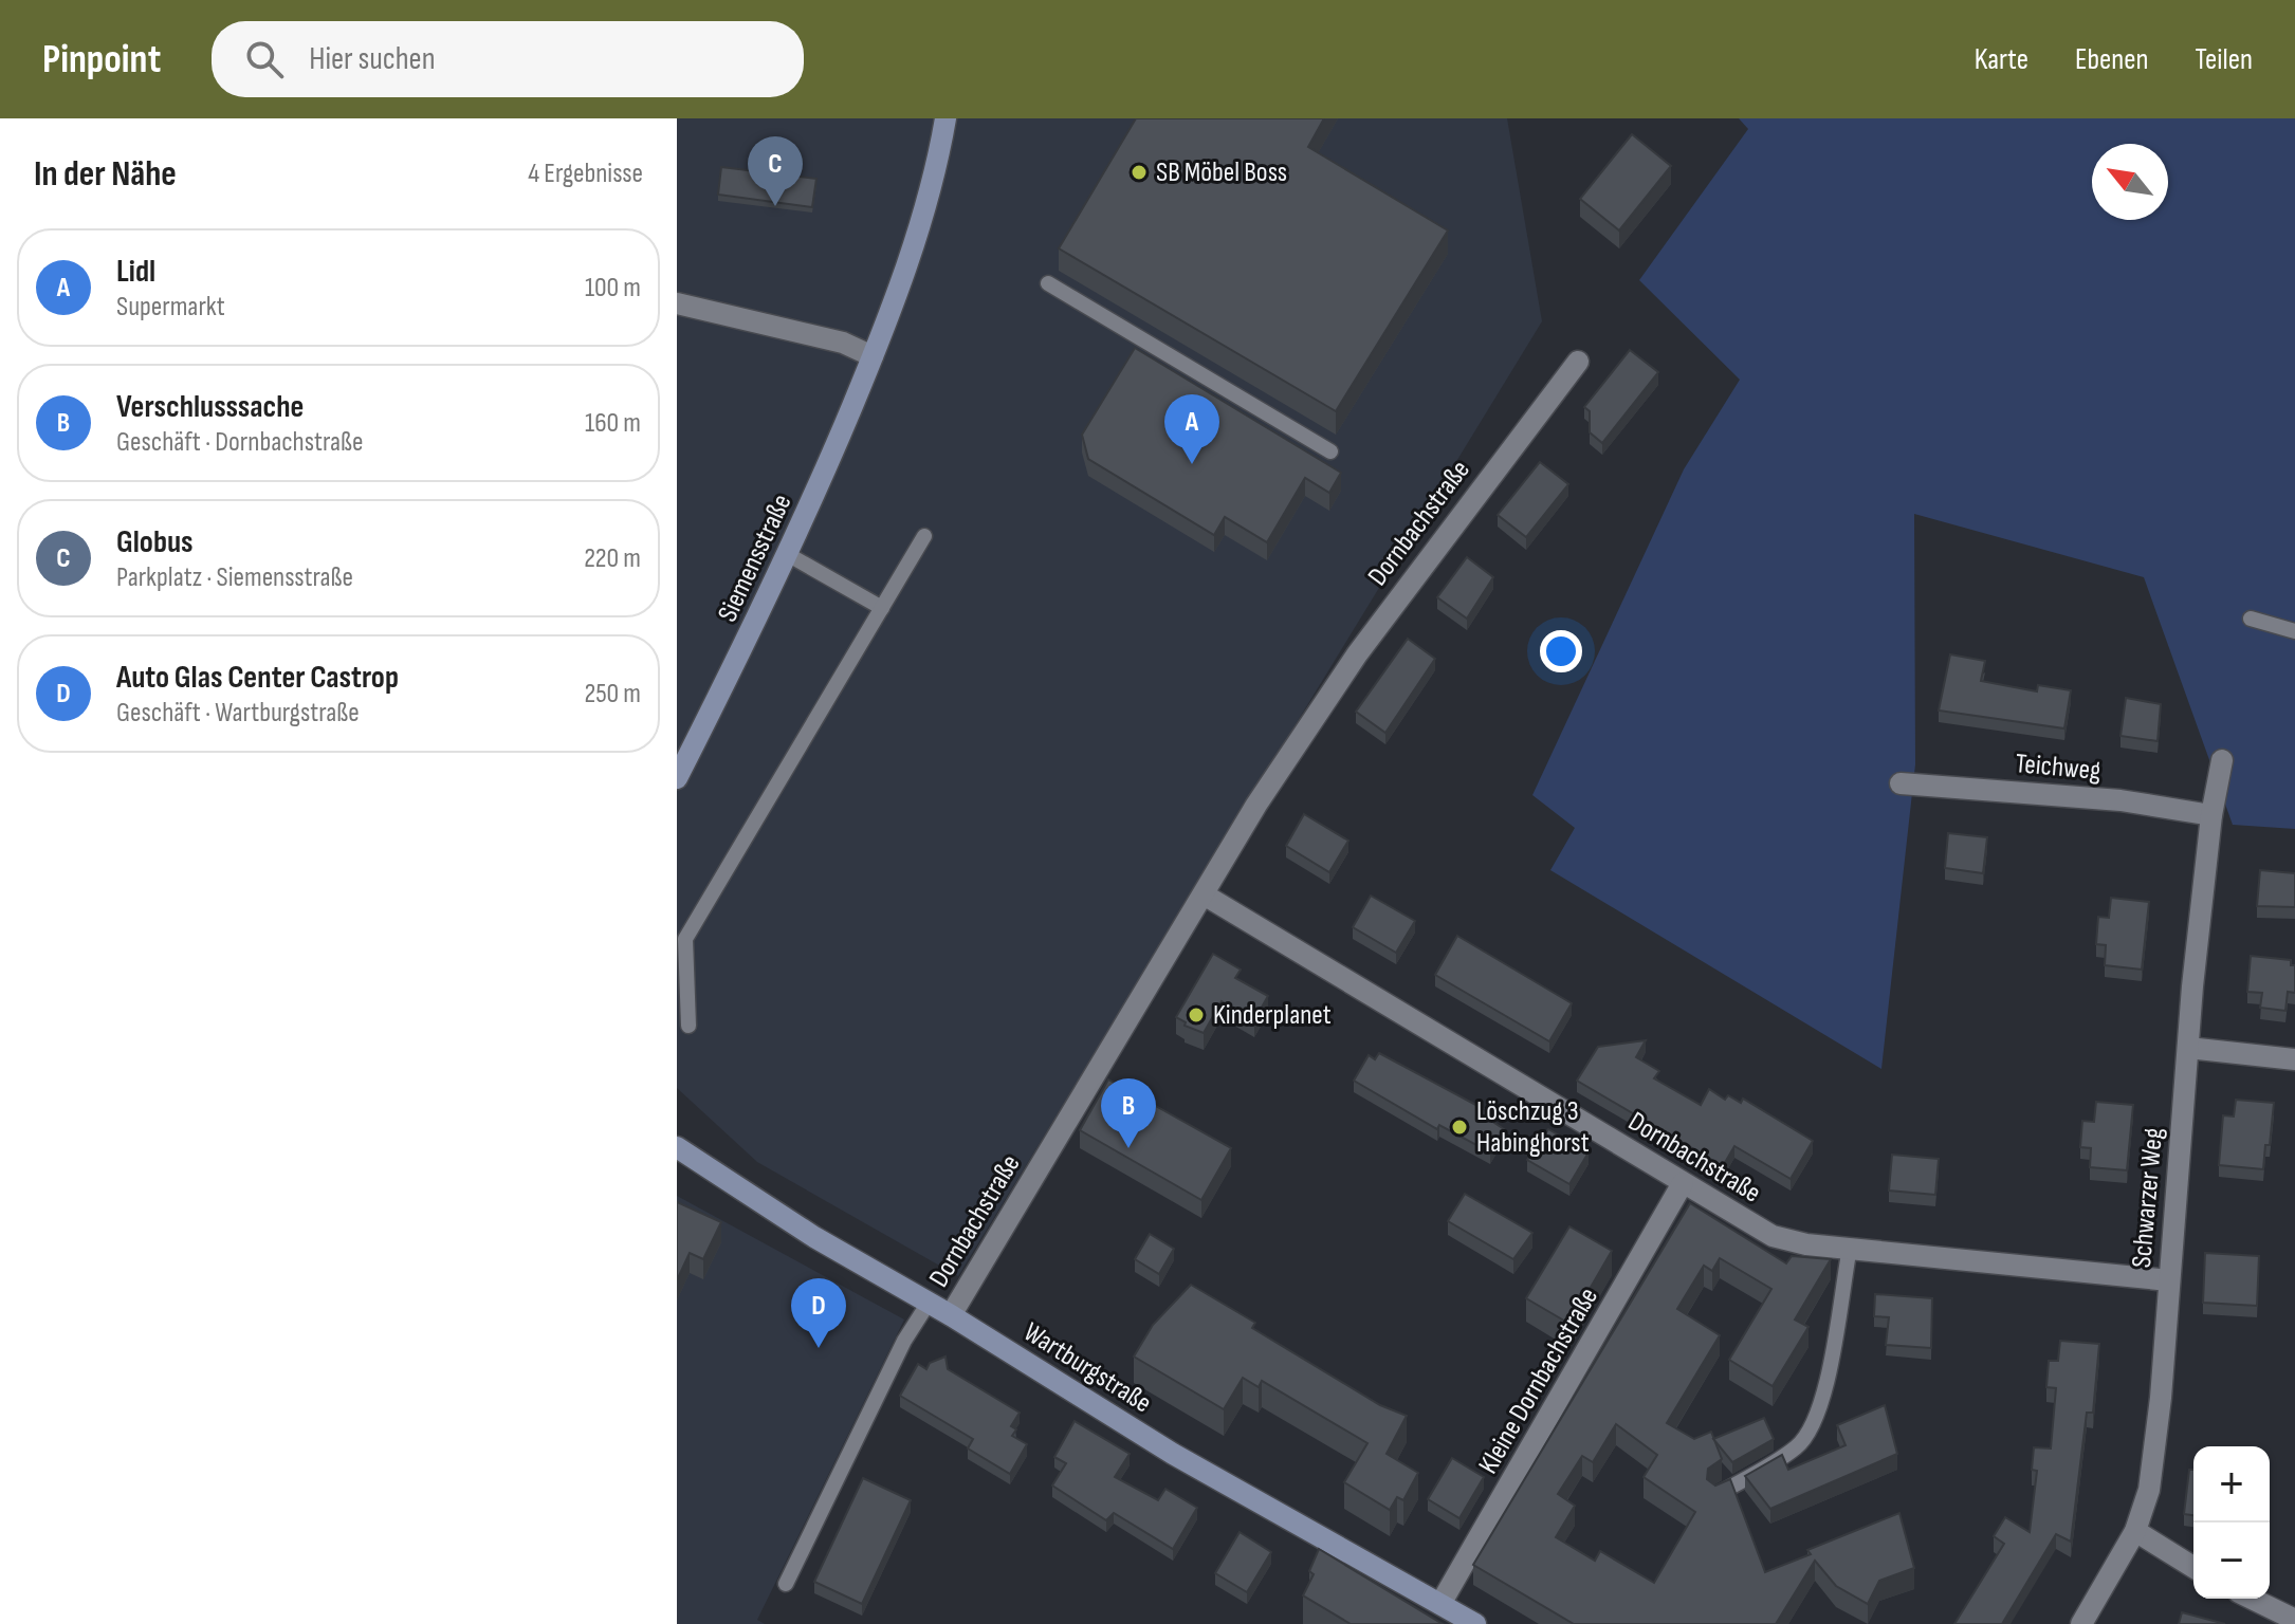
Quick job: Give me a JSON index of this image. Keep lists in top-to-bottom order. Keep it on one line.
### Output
{"streets":{"main road":["Siemensstraße","Wartburgstraße"],"street":["Dornbachstraße","Teichweg","Schwarzer Weg","Kleine Dornbachstraße"]},"crossings":[["Dornbachstraße","Schwarzer Weg"],["Dornbachstraße","Wartburgstraße"],["Dornbachstraße","Kleine Dornbachstraße"],["Teichweg","Schwarzer Weg"],["Wartburgstraße","Kleine Dornbachstraße"]],"places":["SB Möbel Boss","Kinderplanet","Löschzug 3 Habinghorst"],"north":"top left","page":{"header":"Pinpoint","search":"Hier suchen","nav":["Karte","Ebenen","Teilen"],"heading":["In der Nähe","4 Ergebnisse"],"pins":["C","A","B","D"],"list":[{"mark":"A","name":"Lidl","note":"Supermarkt","value":"100 m"},{"mark":"B","name":"Verschlusssache","note":"Geschäft · Dornbachstraße","value":"160 m"},{"mark":"C","name":"Globus","note":"Parkplatz · Siemensstraße","value":"220 m"},{"mark":"D","name":"Auto Glas Center Castrop","note":"Geschäft · Wartburgstraße","value":"250 m"}],"map_buttons":["+","−"]}}
